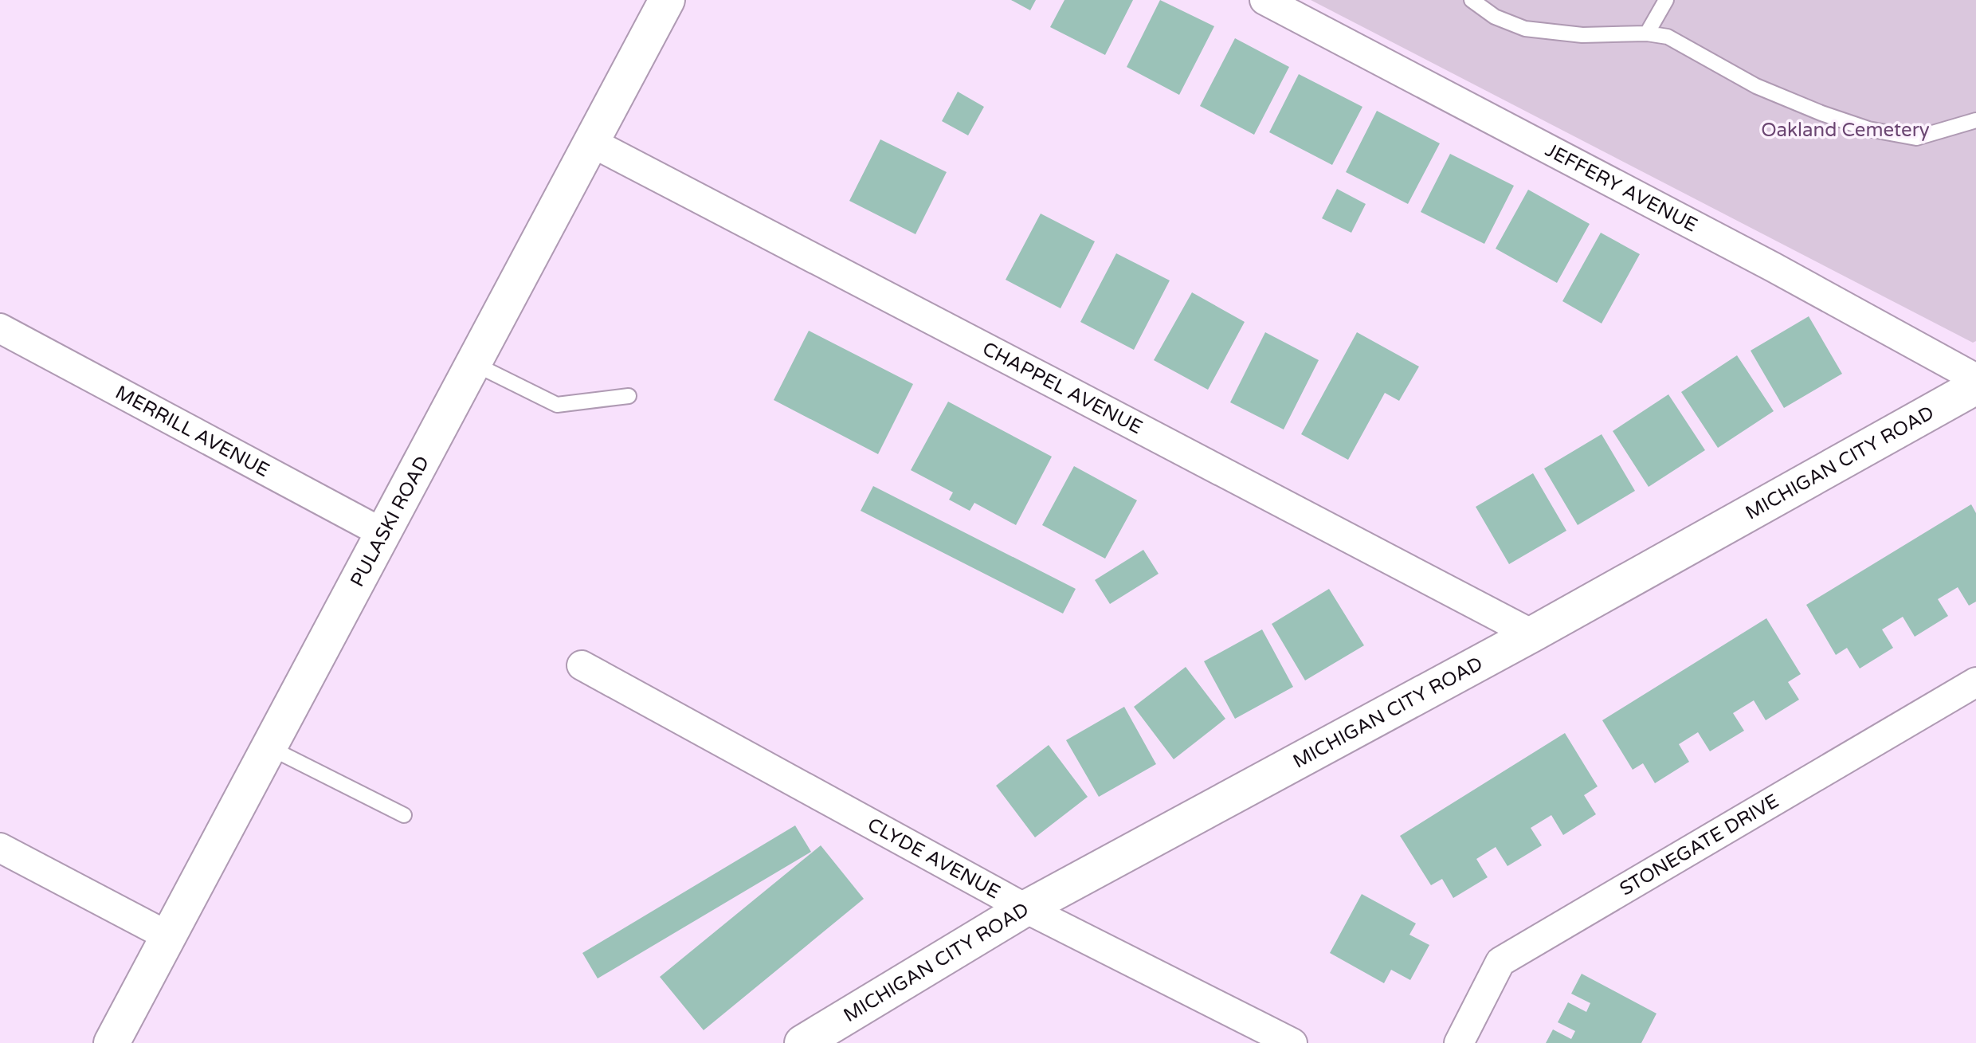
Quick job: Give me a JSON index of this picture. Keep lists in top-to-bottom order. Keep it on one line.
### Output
{"streets":{"street":["JEFFERY AVENUE","CHAPPEL AVENUE","MERRILL AVENUE","MICHIGAN CITY ROAD","PULASKI ROAD","STONEGATE DRIVE","CLYDE AVENUE"]},"crossings":[["CHAPPEL AVENUE","MICHIGAN CITY ROAD"],["CHAPPEL AVENUE","PULASKI ROAD"],["MERRILL AVENUE","PULASKI ROAD"],["MICHIGAN CITY ROAD","CLYDE AVENUE"]],"parks":["Oakland Cemetery"]}
